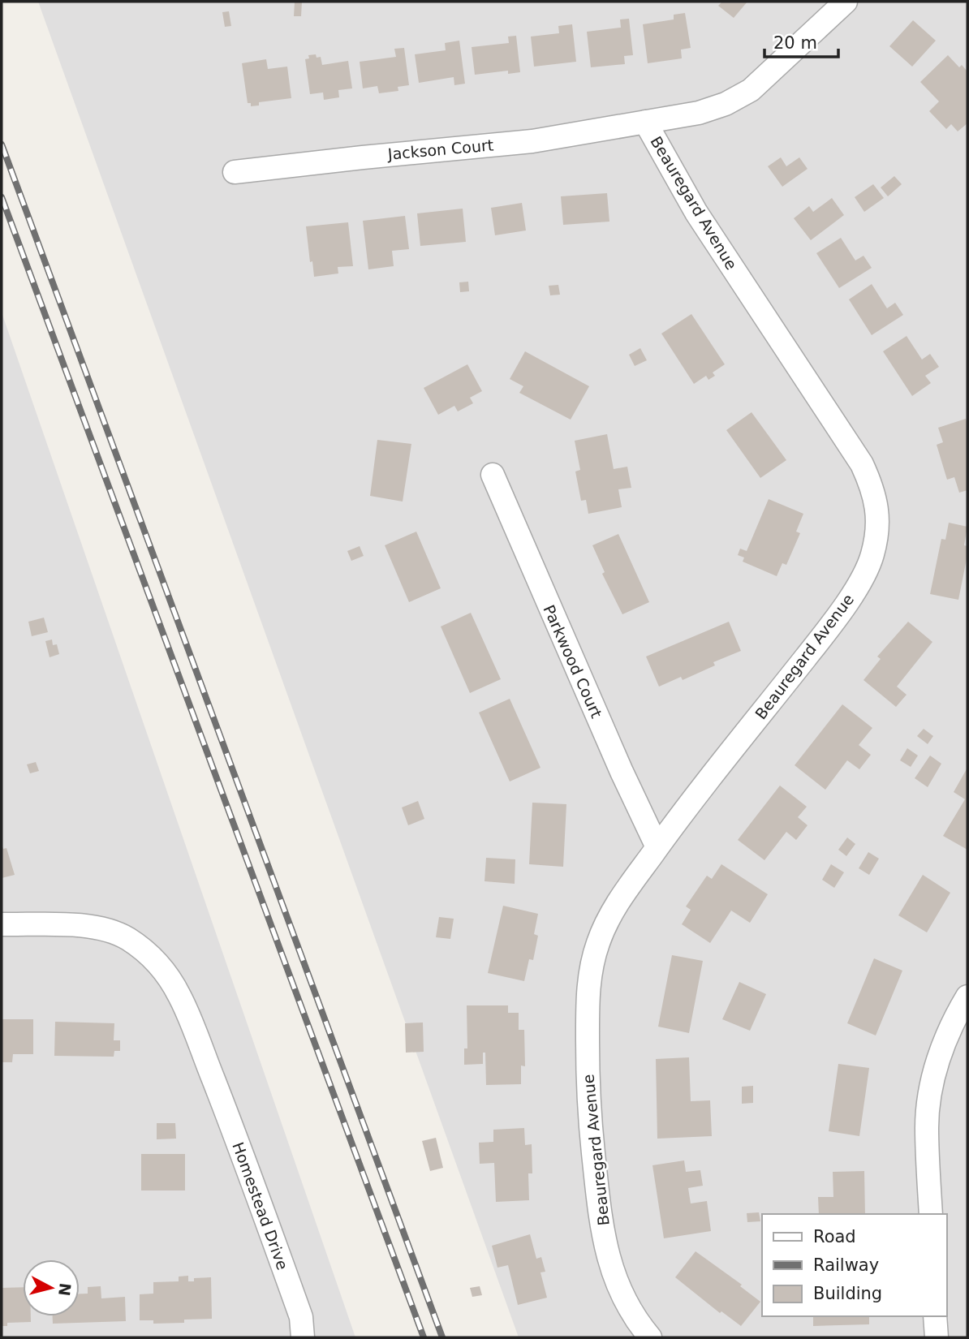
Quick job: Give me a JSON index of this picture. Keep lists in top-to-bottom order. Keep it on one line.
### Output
{"streets":{"street":["Jackson Court","Beauregard Avenue","Parkwood Court","Homestead Drive"]},"crossings":[["Jackson Court","Beauregard Avenue"],["Beauregard Avenue","Parkwood Court"]],"legend":["Road","Railway","Building"],"scale_bar":"20 m","north":"right"}
